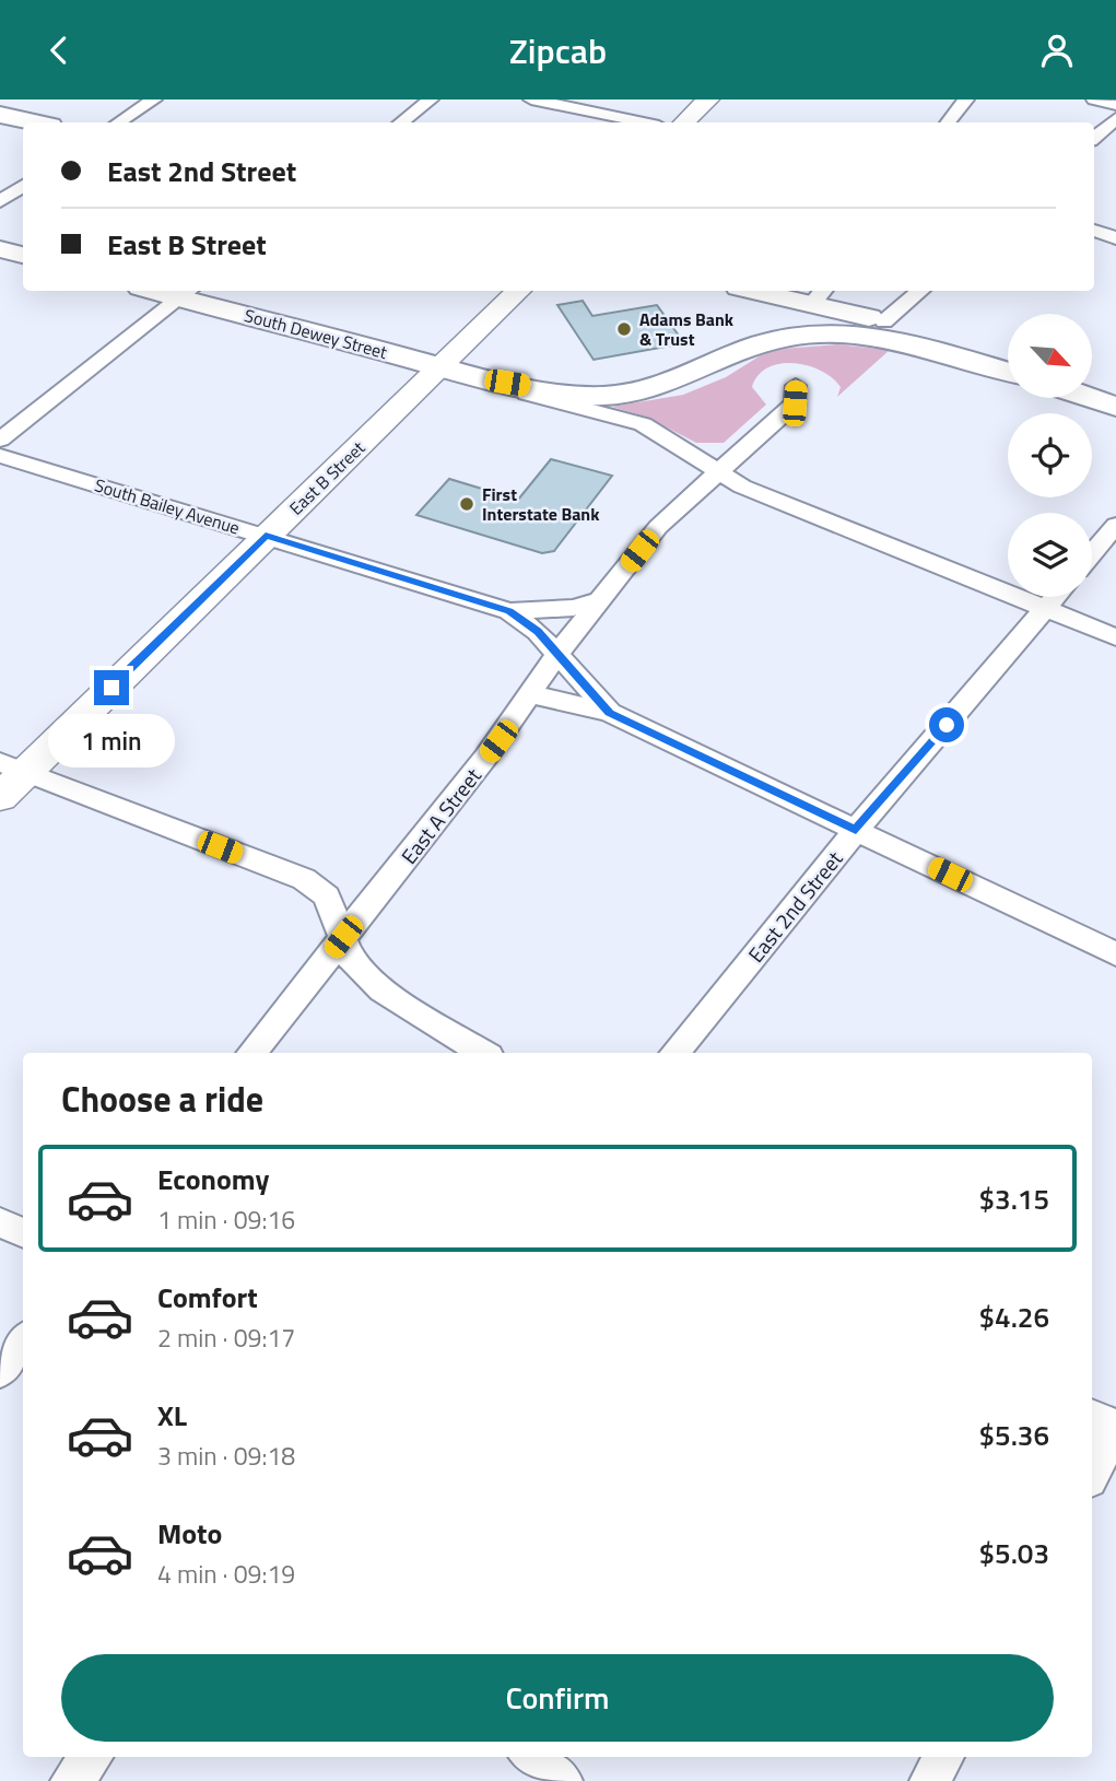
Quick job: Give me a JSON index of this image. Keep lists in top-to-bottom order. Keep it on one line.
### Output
{"streets":{"highway":["South Dewey Street"],"street":["East B Street","South Bailey Avenue","East A Street","East 2nd Street"]},"crossings":[["South Dewey Street","East B Street"],["South Dewey Street","East A Street"],["South Dewey Street","East 2nd Street"],["East B Street","South Bailey Avenue"],["South Bailey Avenue","East A Street"]],"places":["Adams Bank & Trust","First Interstate Bank"],"north":"bottom right","page":{"header":"Zipcab","banner":["East 2nd Street","East B Street"],"bubble":"1 min","heading":"Choose a ride","list":[{"name":"Economy","note":"1 min · 09:16","value":"$3.15"},{"name":"Comfort","note":"2 min · 09:17","value":"$4.26"},{"name":"XL","note":"3 min · 09:18","value":"$5.36"},{"name":"Moto","note":"4 min · 09:19","value":"$5.03"}],"buttons":"Confirm"}}
